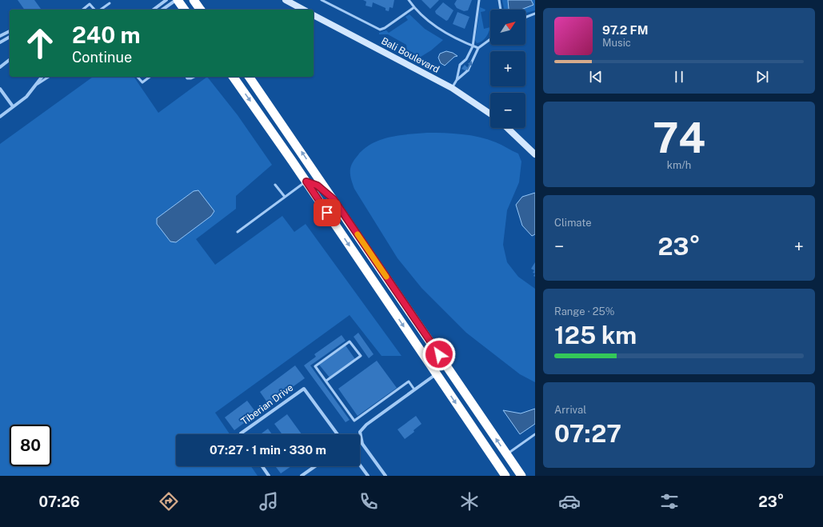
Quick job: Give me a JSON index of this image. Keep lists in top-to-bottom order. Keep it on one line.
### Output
{"streets":{"street":["Bali Boulevard","Tiberian Drive"]},"north":"top right","page":{"map_buttons":["+","−"],"turn":["240 m","Continue"],"song":["97.2 FM","Music"],"tile":[["74","km/h"],"Climate",["Range · 25%","125 km"],["Arrival","07:27"]],"heat":["−","23°","+"],"limit":"80","trip":"07:27 · 1 min · 330 m","tabs":["07:26","23°"]}}
